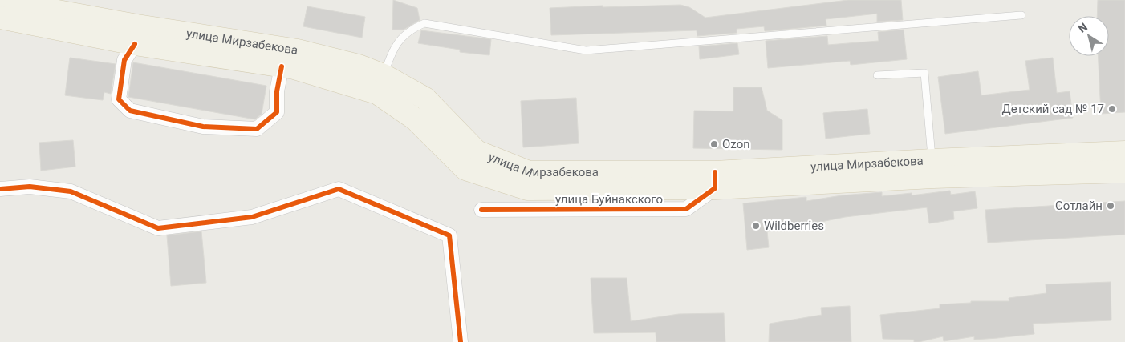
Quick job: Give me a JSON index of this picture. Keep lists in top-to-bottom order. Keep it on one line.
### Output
{"streets":{"main road":["улица Мирзабекова"],"street":["улица Буйнакского"]},"crossings":[["улица Мирзабекова","улица Буйнакского"]],"places":["Детский сад № 17","Ozon","Сотлайн","Wildberries"],"north":"top left"}
